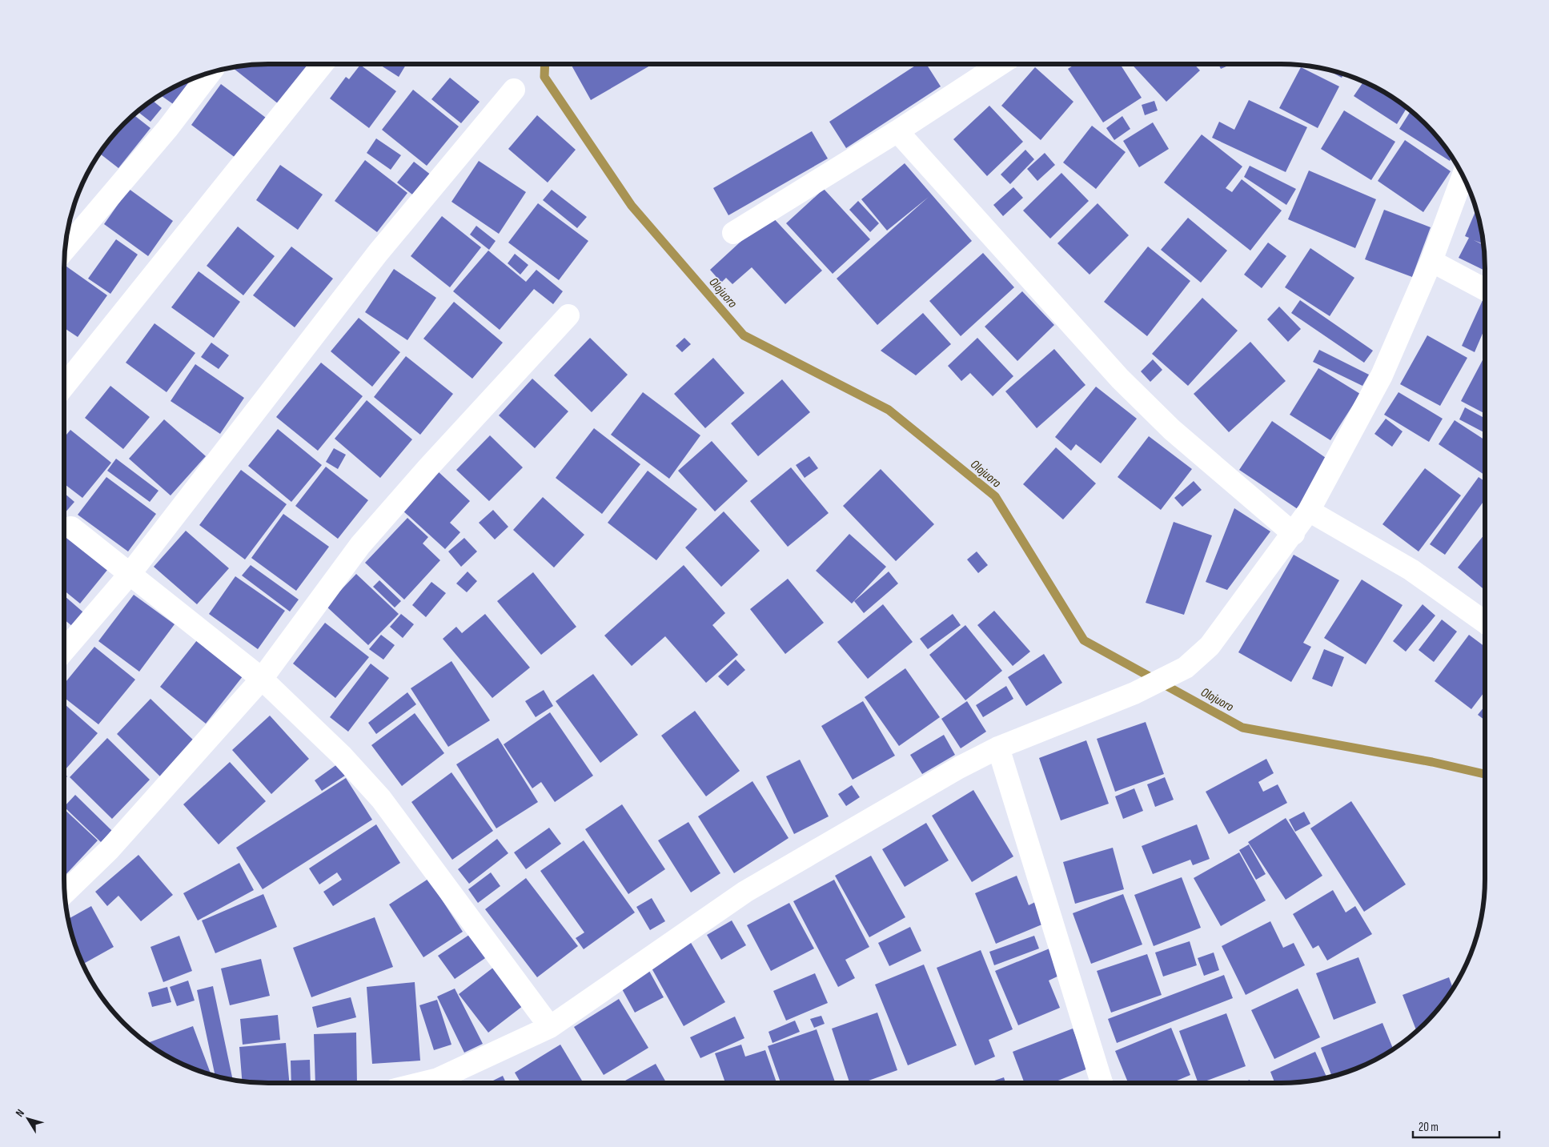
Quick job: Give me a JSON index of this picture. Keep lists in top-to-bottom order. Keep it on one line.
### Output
{"water":["Olojuoro"],"scale_bar":"20 m","north":"top left"}
